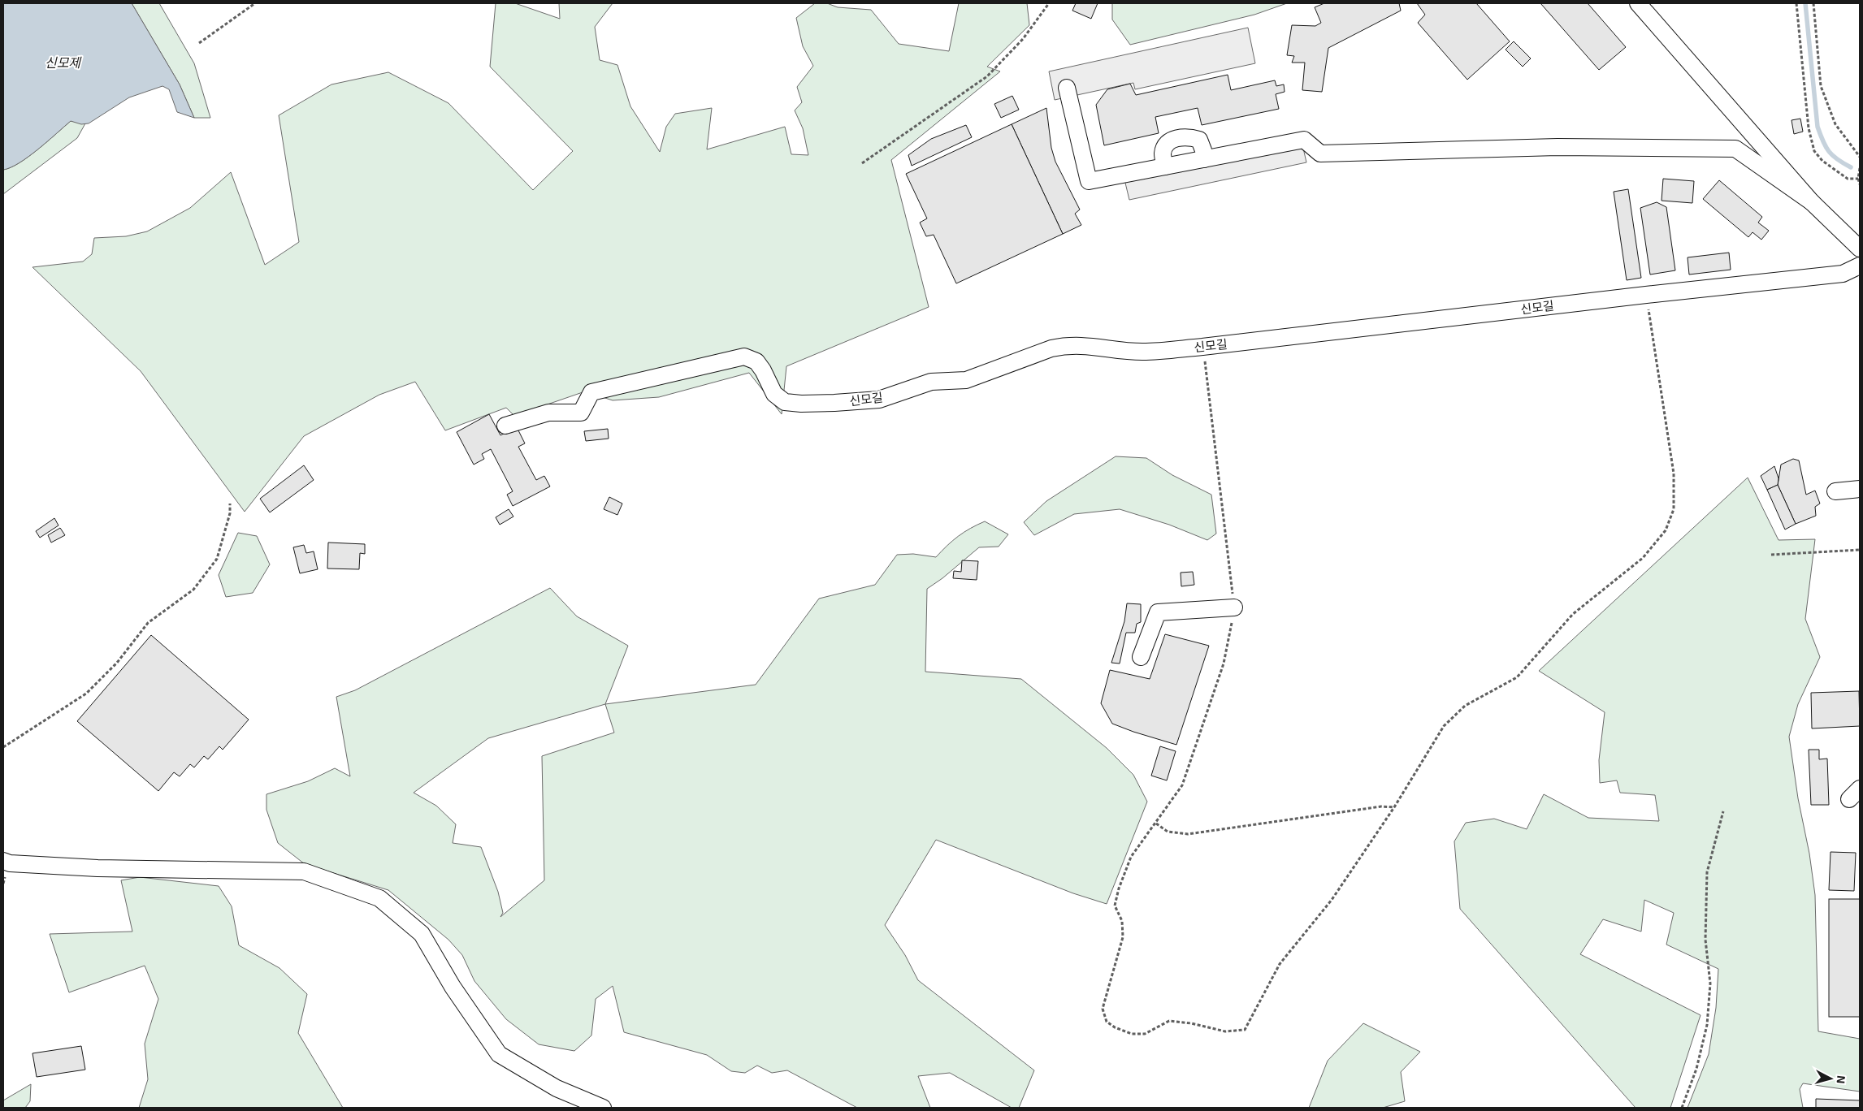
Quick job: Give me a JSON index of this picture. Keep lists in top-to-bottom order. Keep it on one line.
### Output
{"streets":{"street":["신모길"]},"water":["신모제"],"north":"right"}
